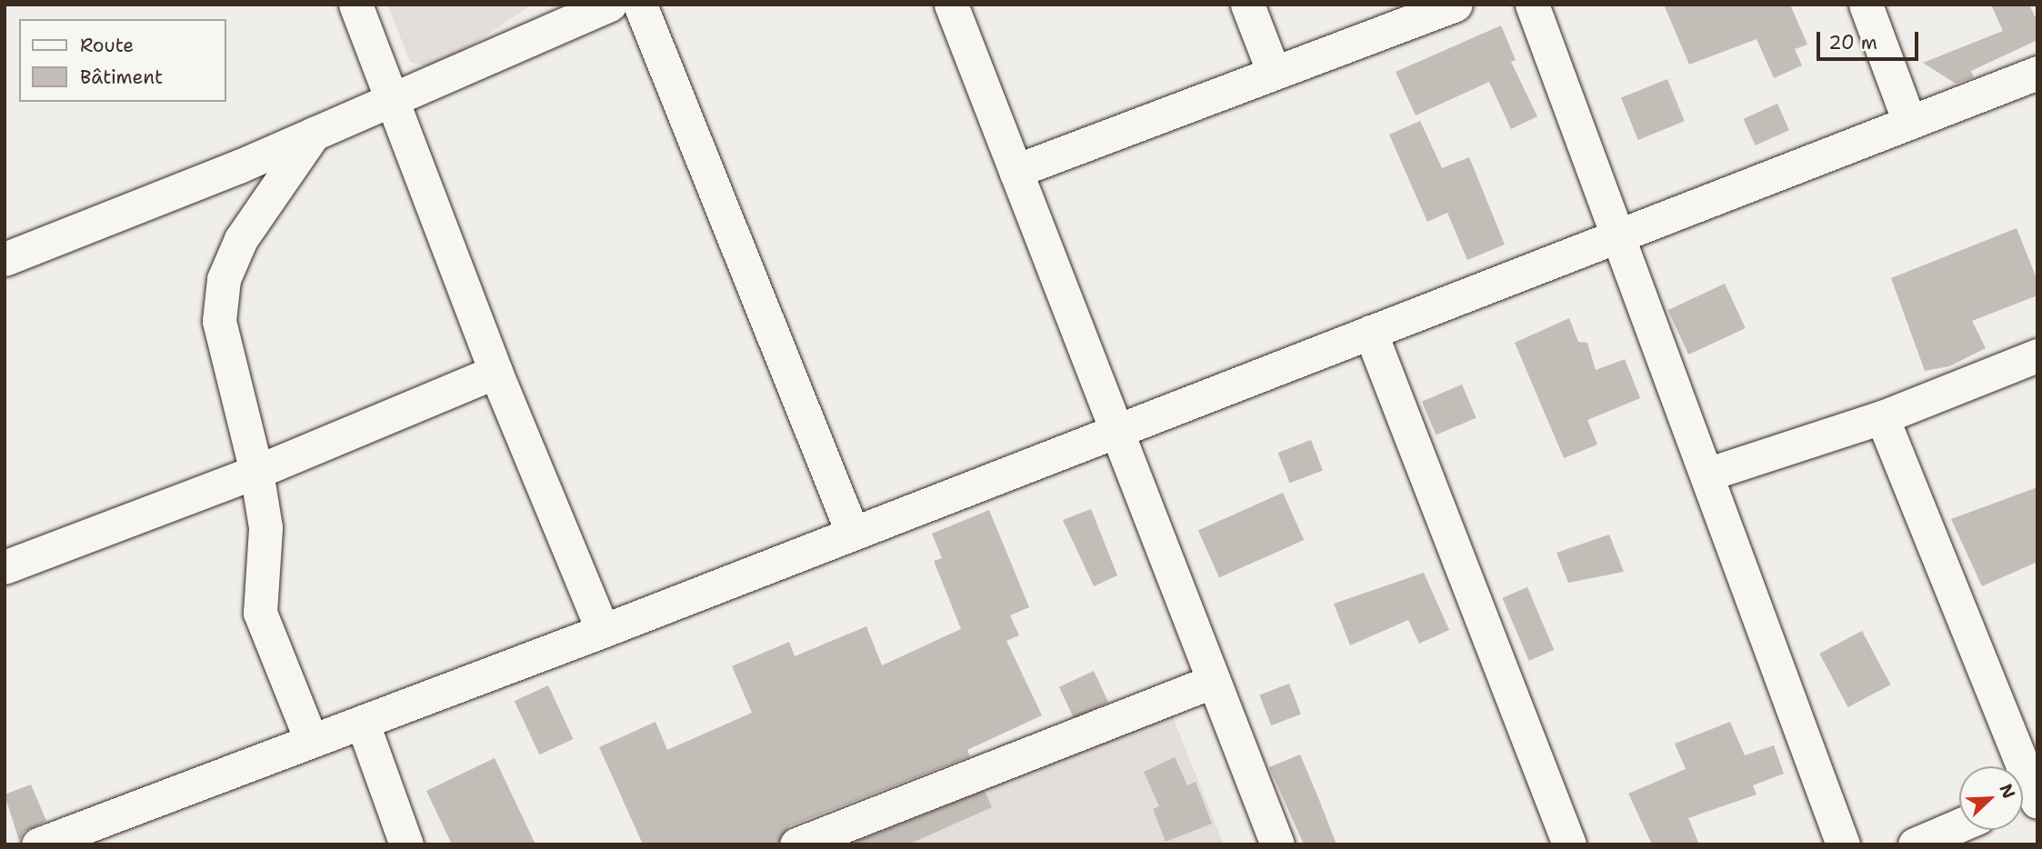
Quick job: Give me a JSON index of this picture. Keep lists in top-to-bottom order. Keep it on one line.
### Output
{"legend":["Route","Bâtiment"],"scale_bar":"20 m","north":"top right"}
